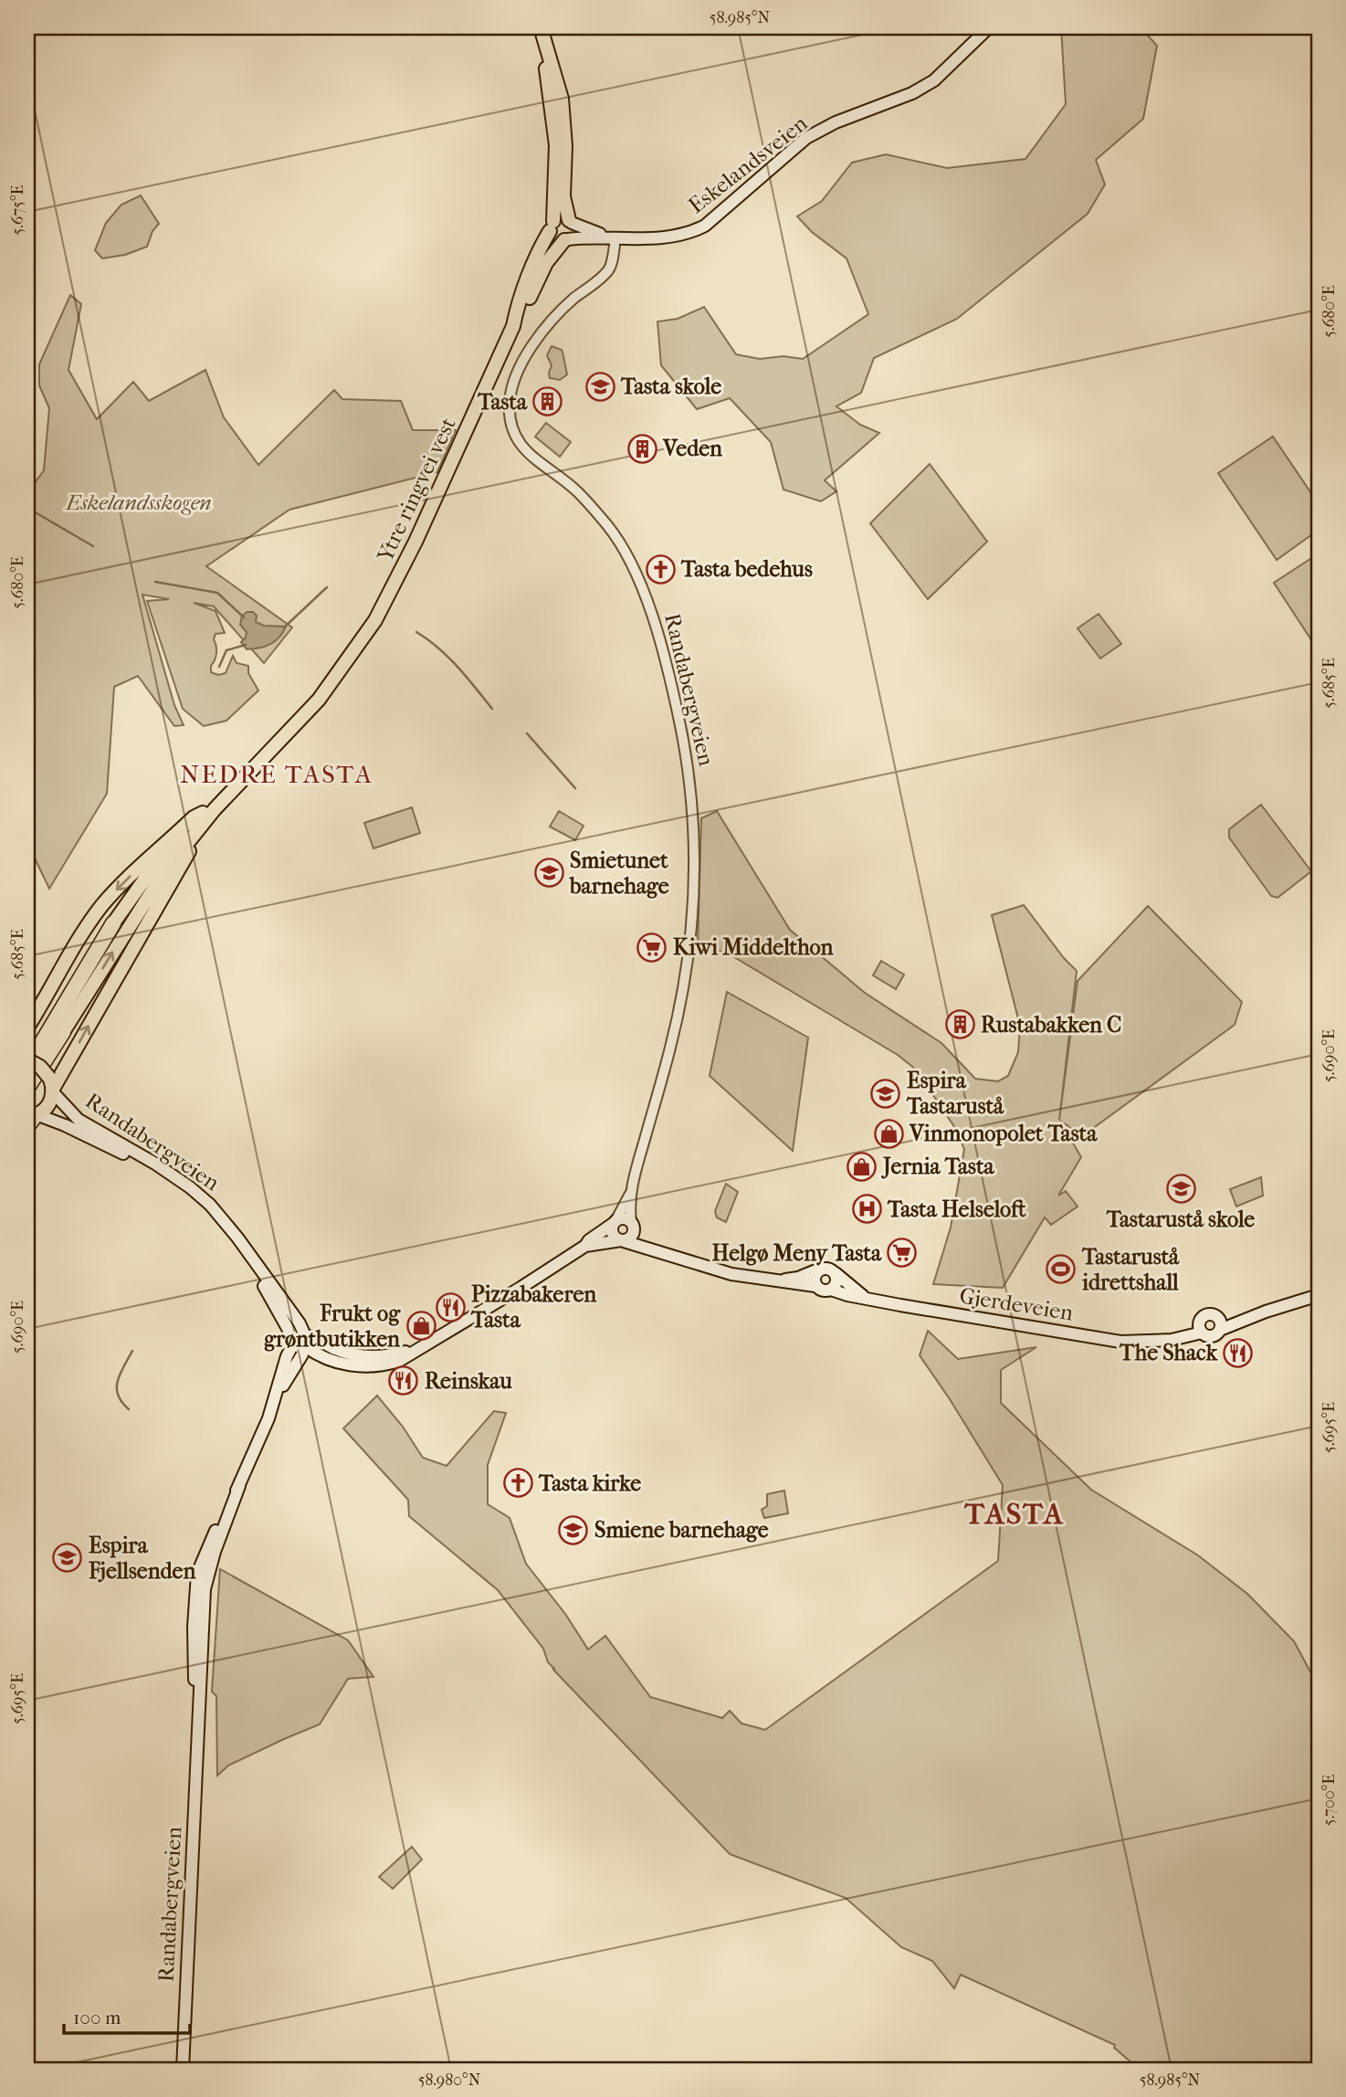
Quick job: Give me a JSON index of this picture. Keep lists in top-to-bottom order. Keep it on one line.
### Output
{"streets":{"main road":["Eskelandsveien","Ytre ringvei vest","Randabergveien","Gjerdeveien"]},"crossings":[["Eskelandsveien","Randabergveien"]],"districts":["NEDRE TASTA","TASTA"],"parks":["Eskelandsskogen"],"places":{"school or university":["Tasta skole","Smietunet barnehage","Espira Tastarustå","Tastarustå skole","Smiene barnehage","Espira Fjellsenden"],"building":["Tasta","Veden","Rustabakken C"],"church":["Tasta bedehus","Tasta kirke"],"supermarket":["Kiwi Middelthon","Helgø Meny Tasta"],"shop":["Vinmonopolet Tasta","Jernia Tasta","Frukt og grøntbutikken"],"hospital":["Tasta Helseloft"],"sports":["Tastarustå idrettshall"],"restaurant":["Pizzabakeren Tasta","The Shack","Reinskau"]},"scale_bar":"100 m","coordinates":["58.985°N","5.675°E","5.680°E","5.685°E","5.690°E","5.695°E","5.700°E","58.980°N"]}
